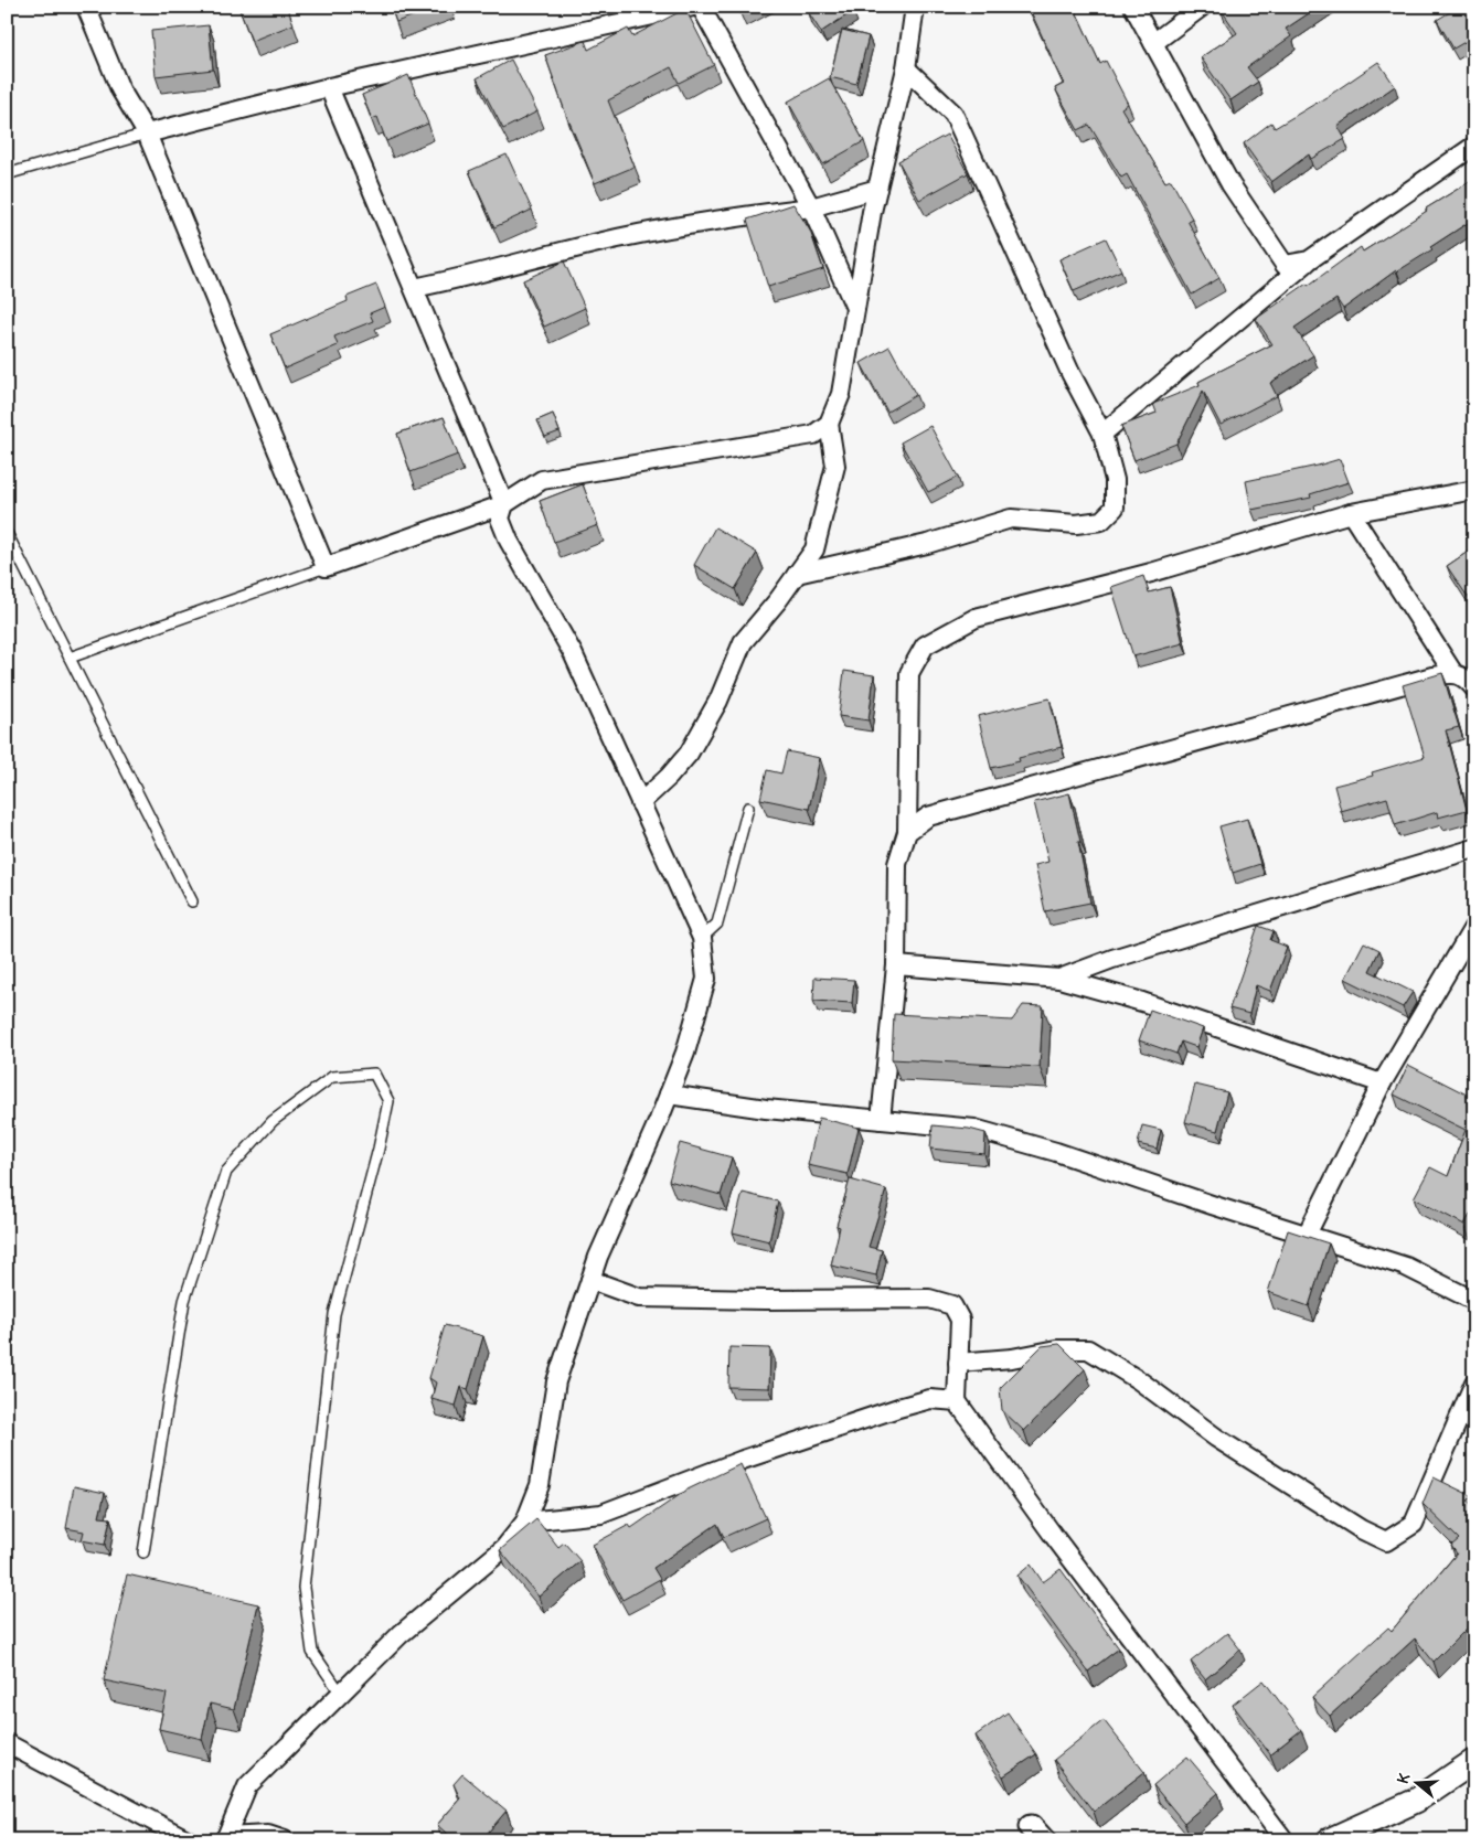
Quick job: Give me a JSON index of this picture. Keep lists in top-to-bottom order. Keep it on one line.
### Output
{"north":"left"}
